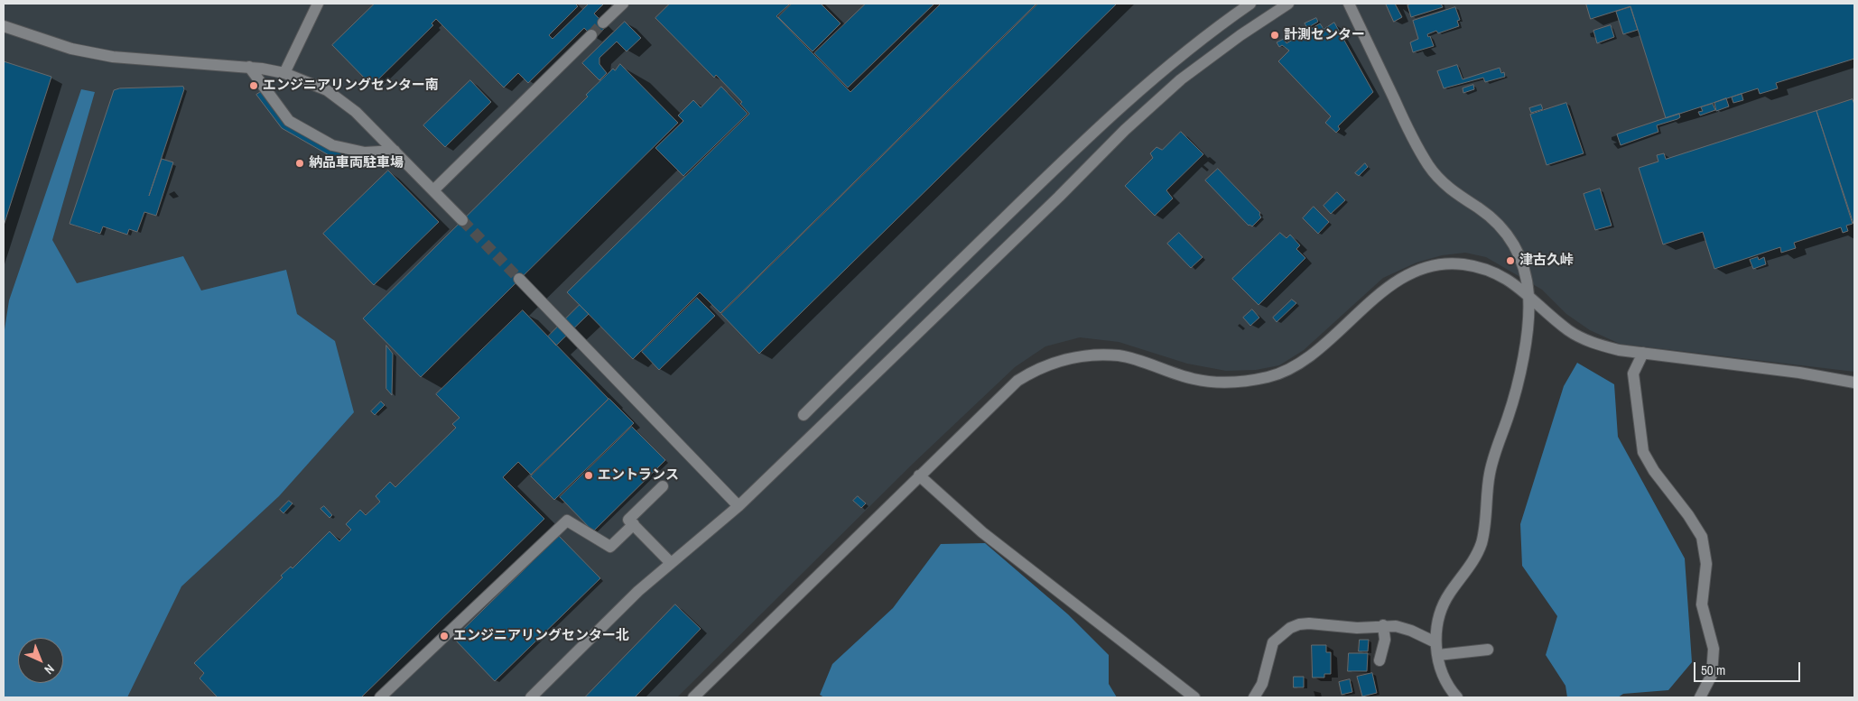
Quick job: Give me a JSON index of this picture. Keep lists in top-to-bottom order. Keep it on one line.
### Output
{"places":["計測センター","エンジニアリングセンター南","納品車両駐車場","津古久峠","エントランス","エンジニアリングセンター北"],"scale_bar":"50 m","north":"bottom right"}
